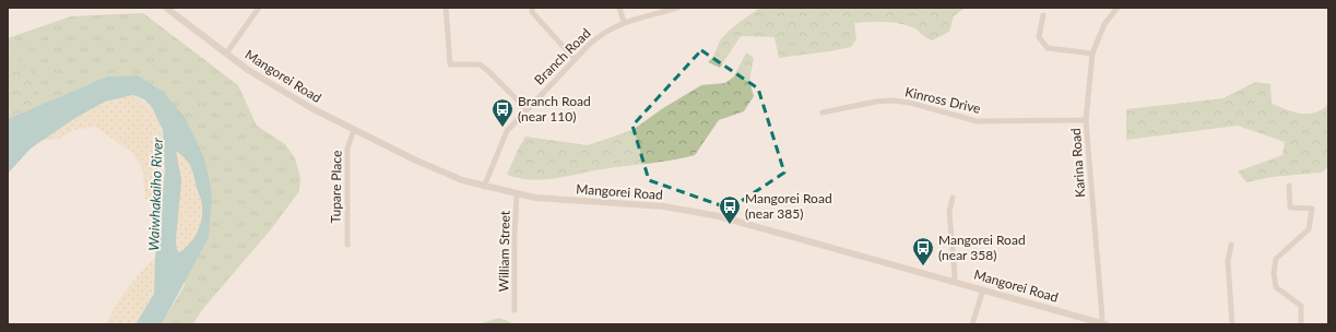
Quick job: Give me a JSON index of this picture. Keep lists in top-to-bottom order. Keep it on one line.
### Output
{"streets":{"street":["Branch Road","Mangorei Road","Kinross Drive","Karina Road","Tupare Place","William Street"]},"crossings":[["Branch Road","Mangorei Road"],["Mangorei Road","Karina Road"],["Mangorei Road","Tupare Place"],["Mangorei Road","William Street"],["Kinross Drive","Karina Road"]],"water":["Waiwhakaiho River"],"places":{"bus stop":["Branch Road (near 110)","Mangorei Road (near 385)","Mangorei Road (near 358)"]}}
